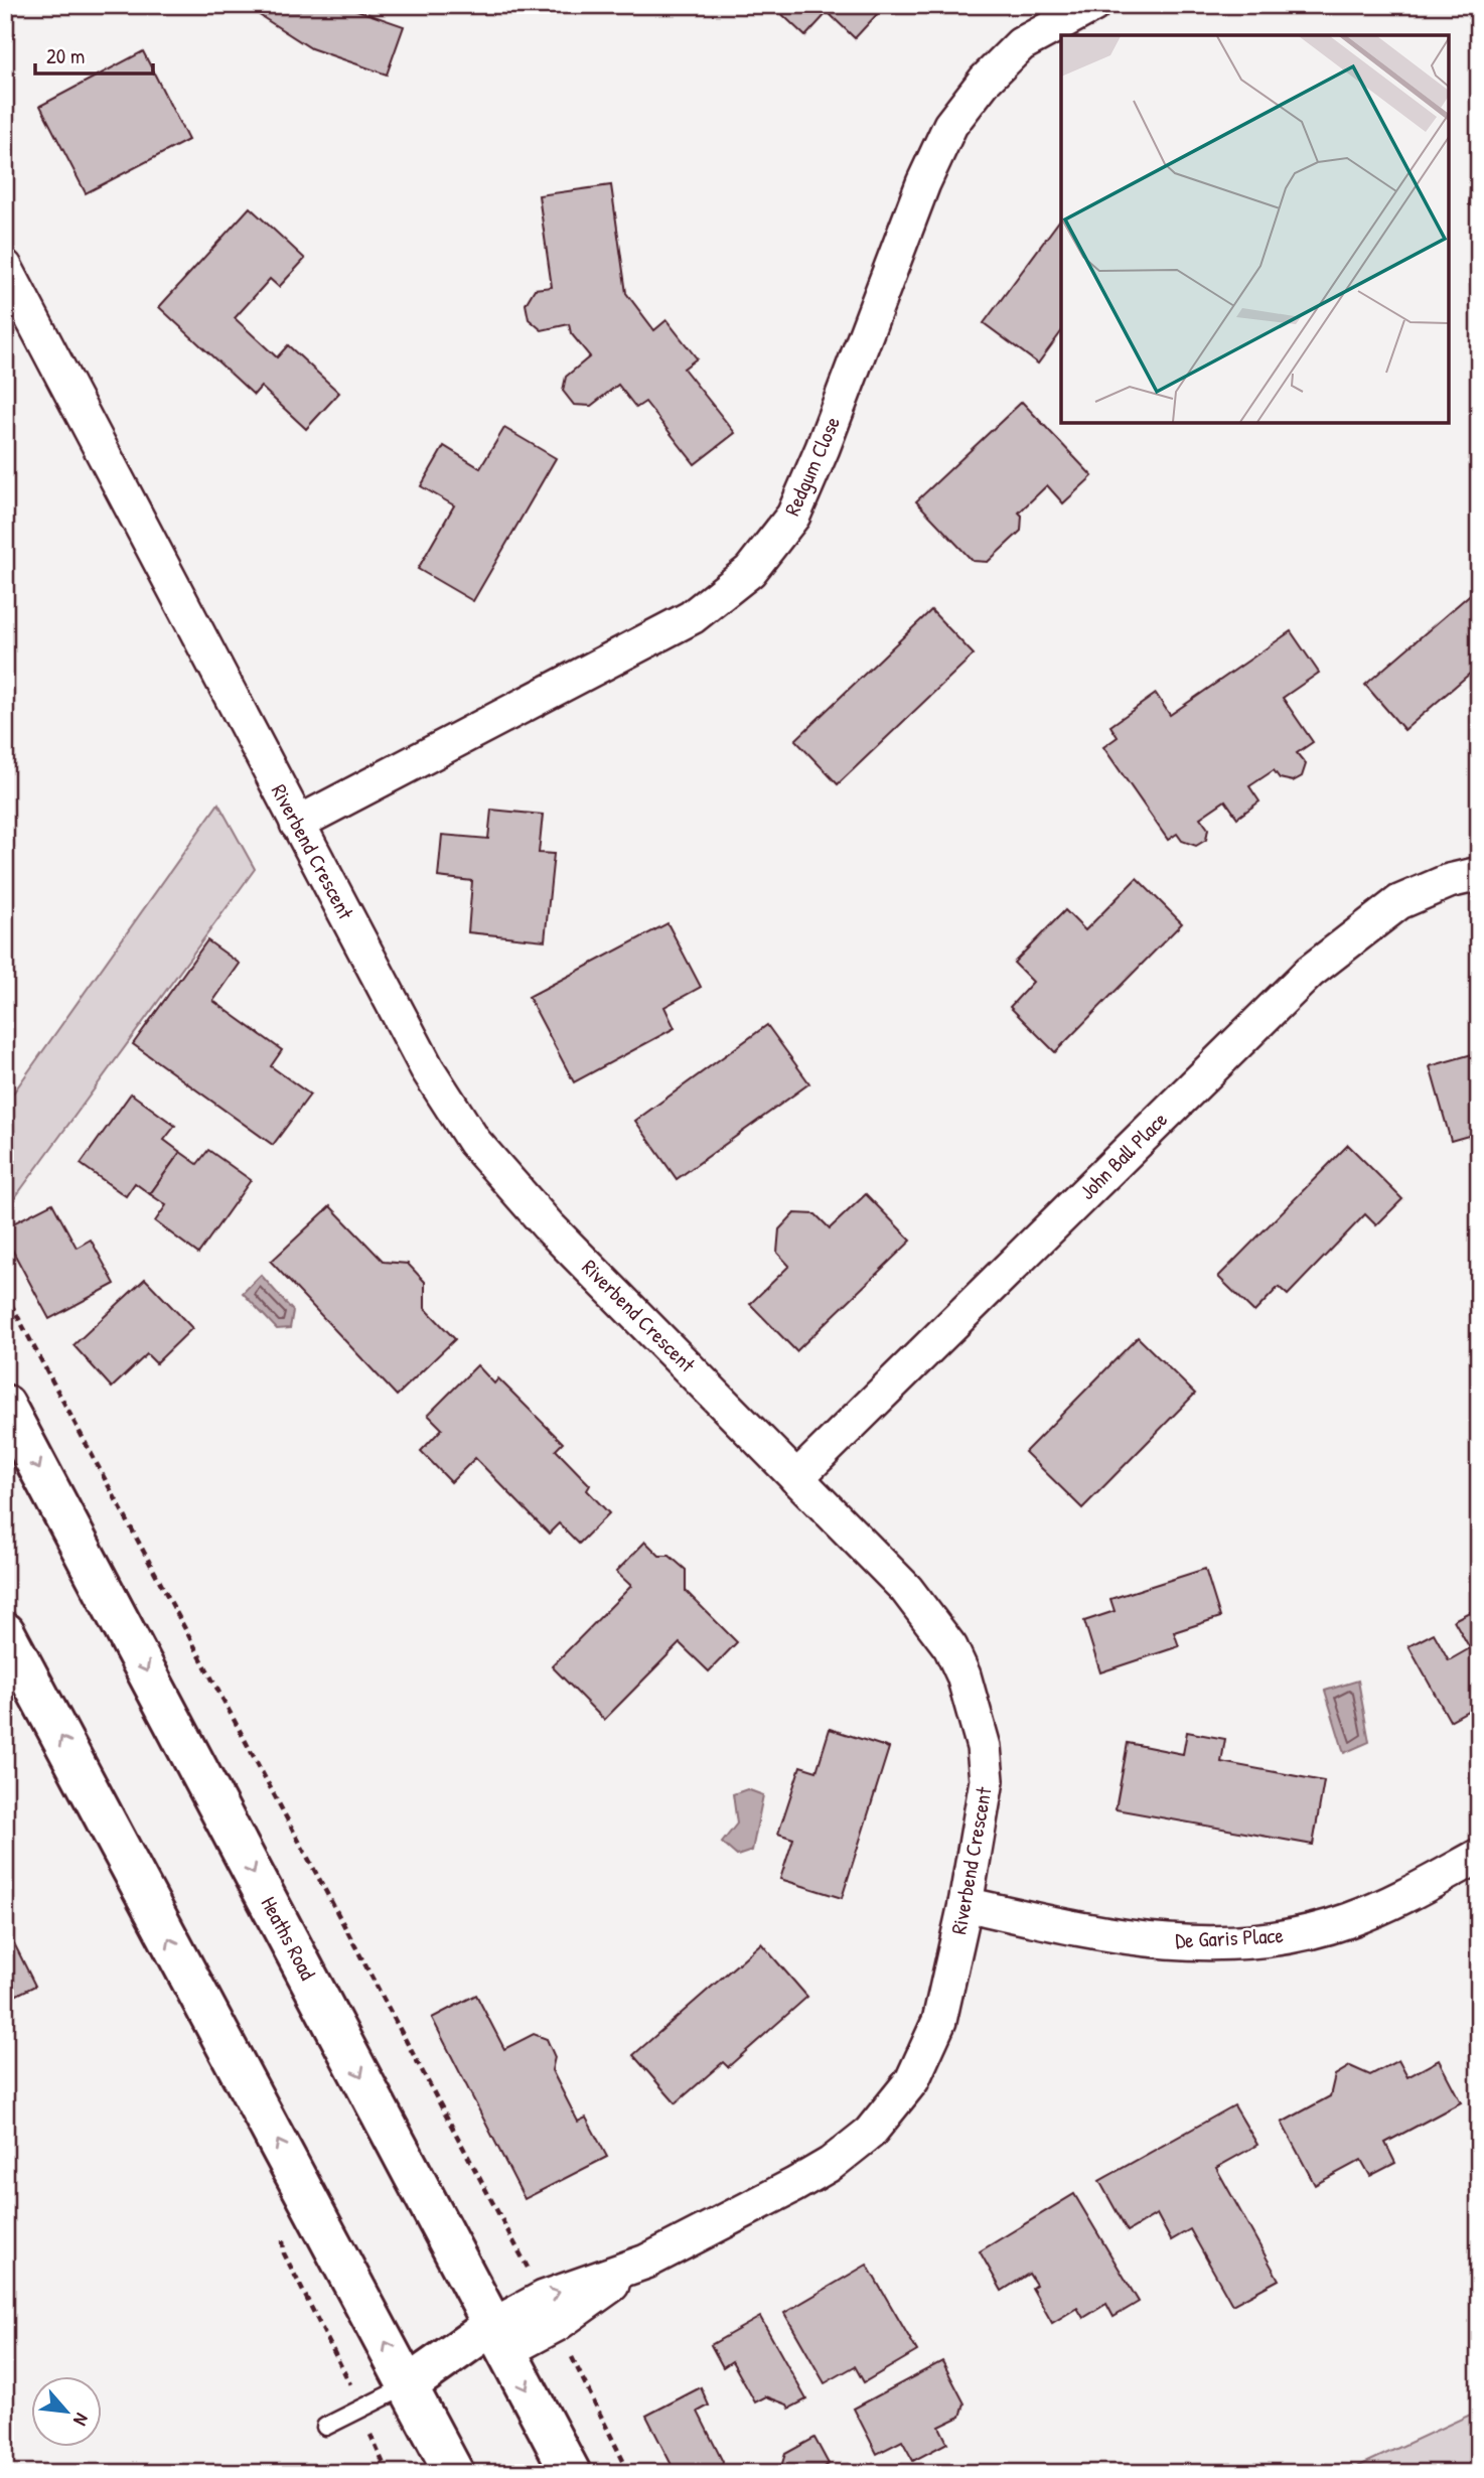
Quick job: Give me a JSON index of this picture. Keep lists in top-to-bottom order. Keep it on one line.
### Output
{"streets":{"main road":["Heaths Road"],"street":["Redgum Close","Riverbend Crescent","John Ball Place","De Garis Place"]},"crossings":[["Redgum Close","Riverbend Crescent"],["Riverbend Crescent","John Ball Place"],["Riverbend Crescent","Heaths Road"],["Riverbend Crescent","De Garis Place"]],"scale_bar":"20 m","north":"bottom right"}
